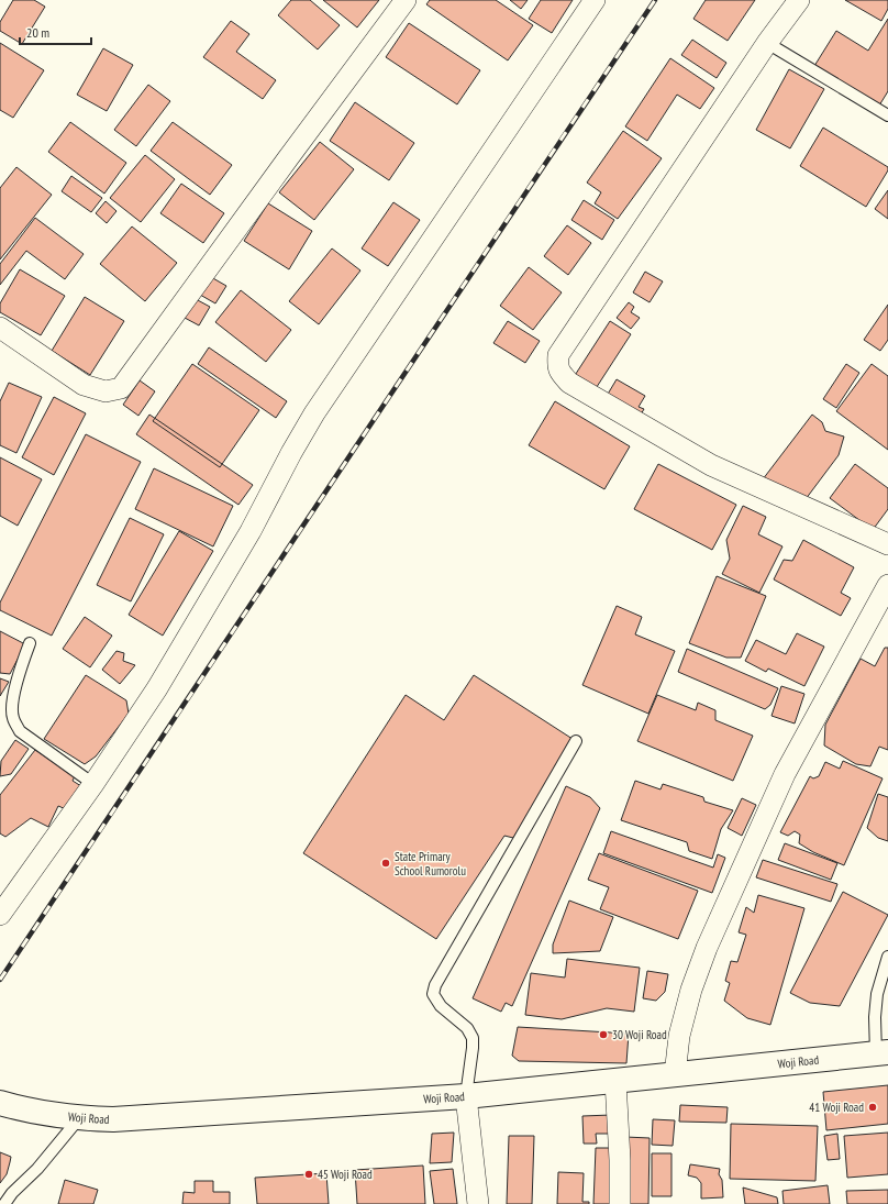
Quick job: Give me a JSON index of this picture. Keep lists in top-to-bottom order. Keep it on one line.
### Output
{"streets":{"main road":["Woji Road"]},"places":["State Primary School Rumorolu","30 Woji Road","41 Woji Road","45 Woji Road"],"scale_bar":"20 m"}
